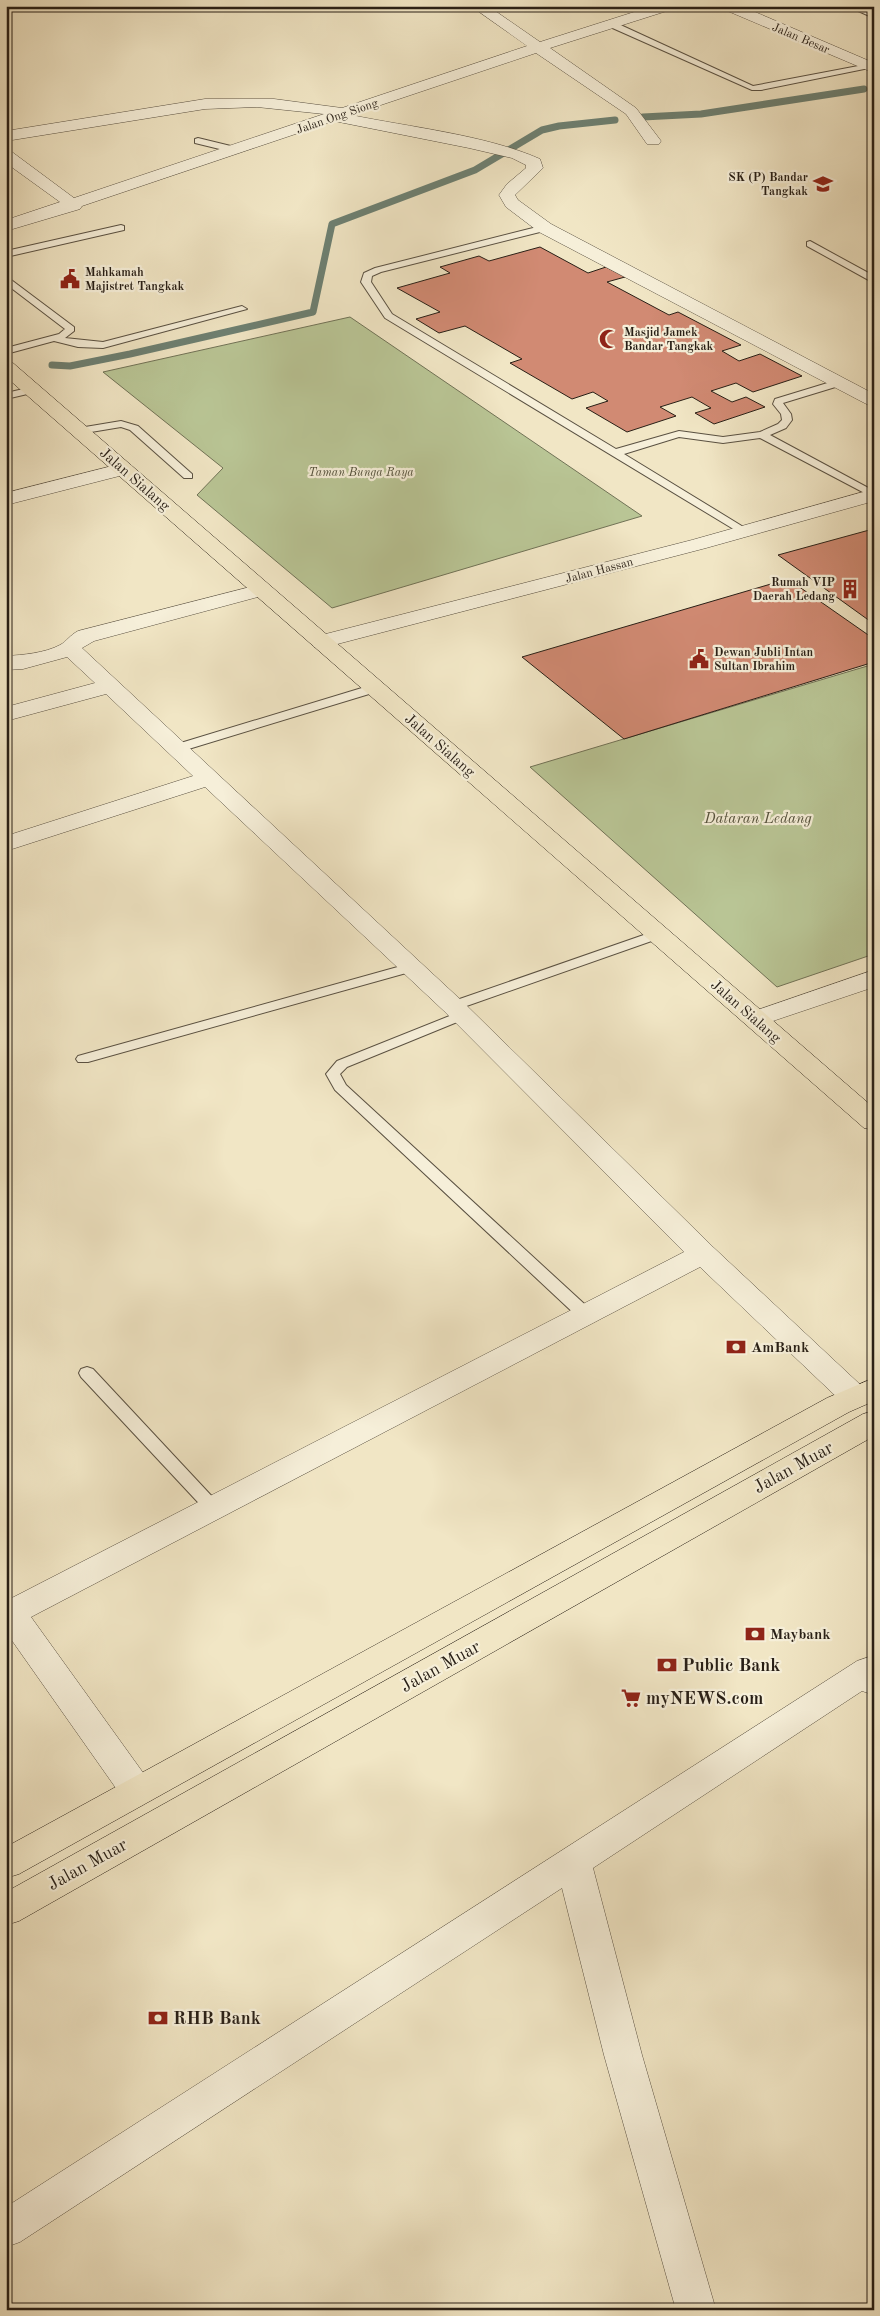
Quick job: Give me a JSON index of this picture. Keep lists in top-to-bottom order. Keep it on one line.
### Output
{"streets":{"main road":["Jalan Sialang","Jalan Muar"],"street":["Jalan Besar","Jalan Ong Siong","Jalan Hassan"]},"crossings":[["Jalan Sialang","Jalan Hassan"]],"parks":["Taman Bunga Raya","Dataran Ledang"],"places":{"school or university":["SK (P) Bandar Tangkak"],"public building":["Mahkamah Majistret Tangkak","Dewan Jubli Intan Sultan Ibrahim"],"mosque":["Masjid Jamek Bandar Tangkak"],"building":["Rumah VIP Daerah Ledang"],"bank":["AmBank","Maybank","Public Bank","RHB Bank"],"supermarket":["myNEWS.com"]}}
